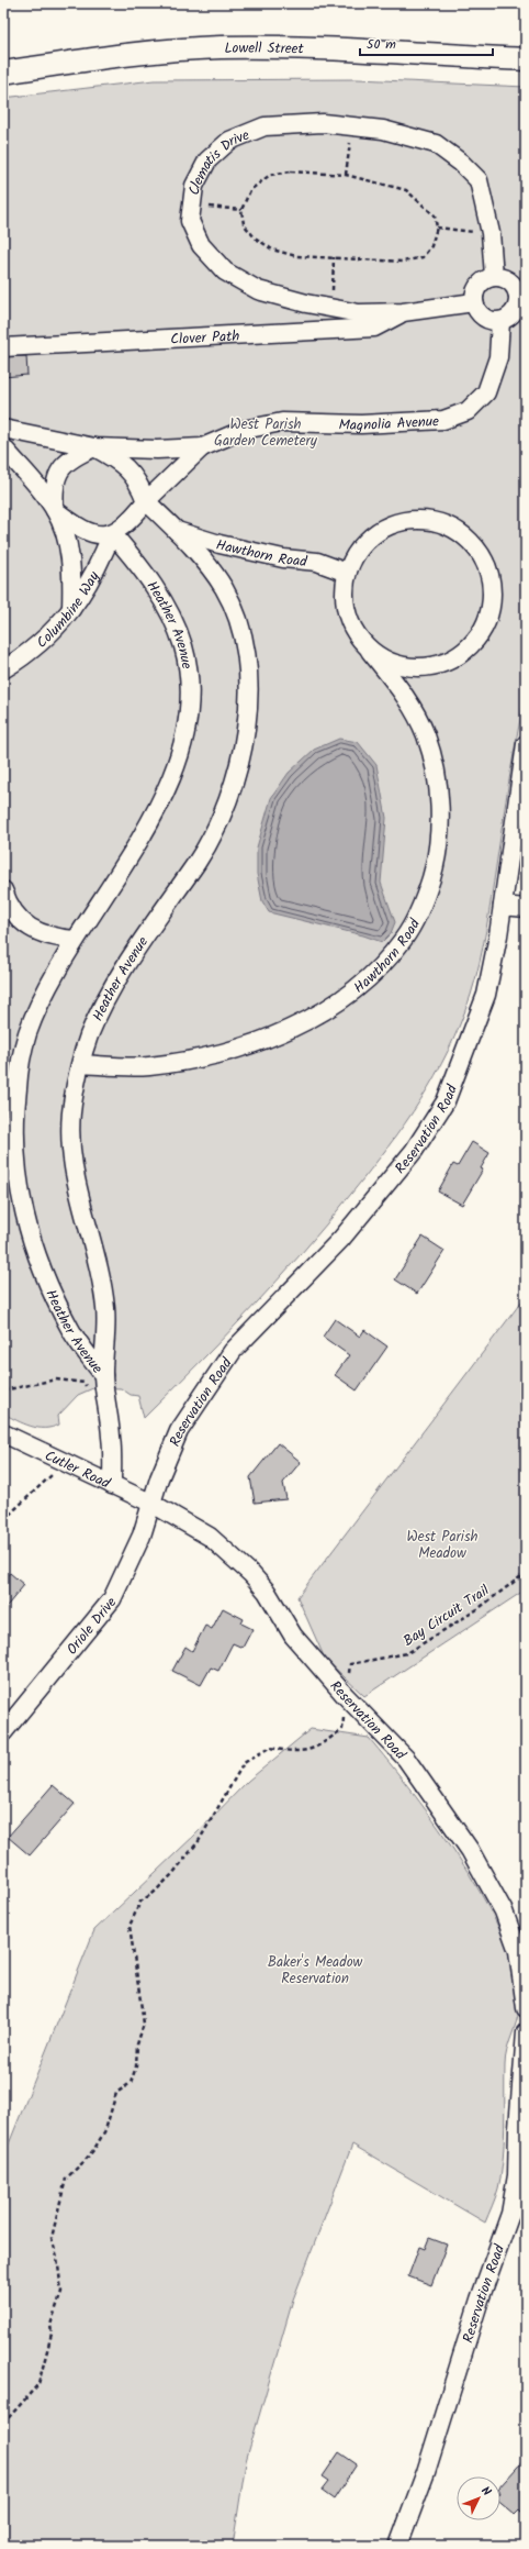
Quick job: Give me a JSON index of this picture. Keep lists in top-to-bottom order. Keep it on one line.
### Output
{"streets":{"main road":["Lowell Street"],"street":["Clematis Drive","Clover Path","Magnolia Avenue","Hawthorn Road","Columbine Way","Heather Avenue","Reservation Road","Cutler Road","Oriole Drive"],"path":["Bay Circuit Trail"]},"crossings":[["Clematis Drive","Clover Path"],["Clematis Drive","Magnolia Avenue"],["Magnolia Avenue","Columbine Way"],["Magnolia Avenue","Heather Avenue"],["Hawthorn Road","Heather Avenue"],["Columbine Way","Heather Avenue"],["Reservation Road","Cutler Road"],["Reservation Road","Bay Circuit Trail"],["Reservation Road","Oriole Drive"],["Cutler Road","Oriole Drive"]],"parks":["West Parish Garden Cemetery","West Parish Meadow","Baker's Meadow Reservation"],"scale_bar":"50 m","north":"top right"}
